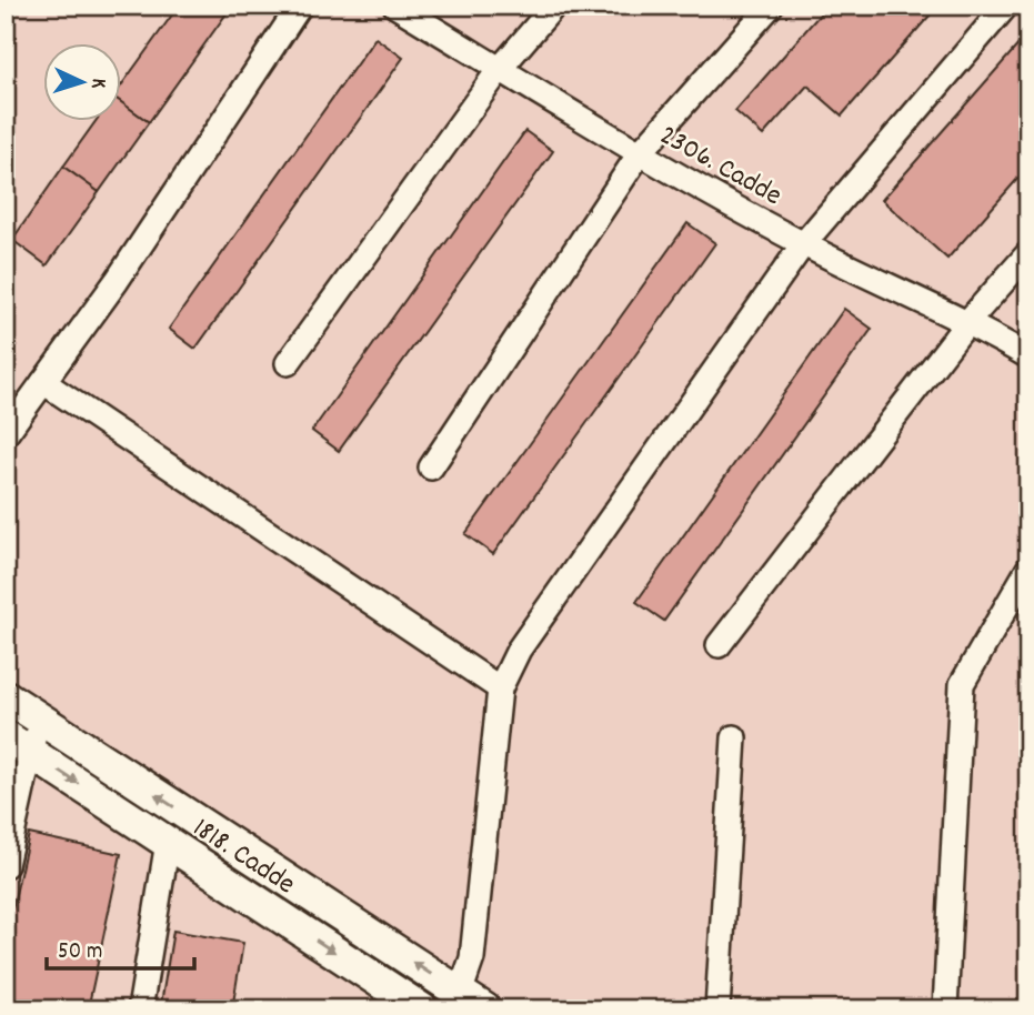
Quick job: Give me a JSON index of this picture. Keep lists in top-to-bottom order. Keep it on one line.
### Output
{"streets":{"main road":["1818. Cadde"],"street":["2306. Cadde"]},"scale_bar":"50 m","north":"right"}
